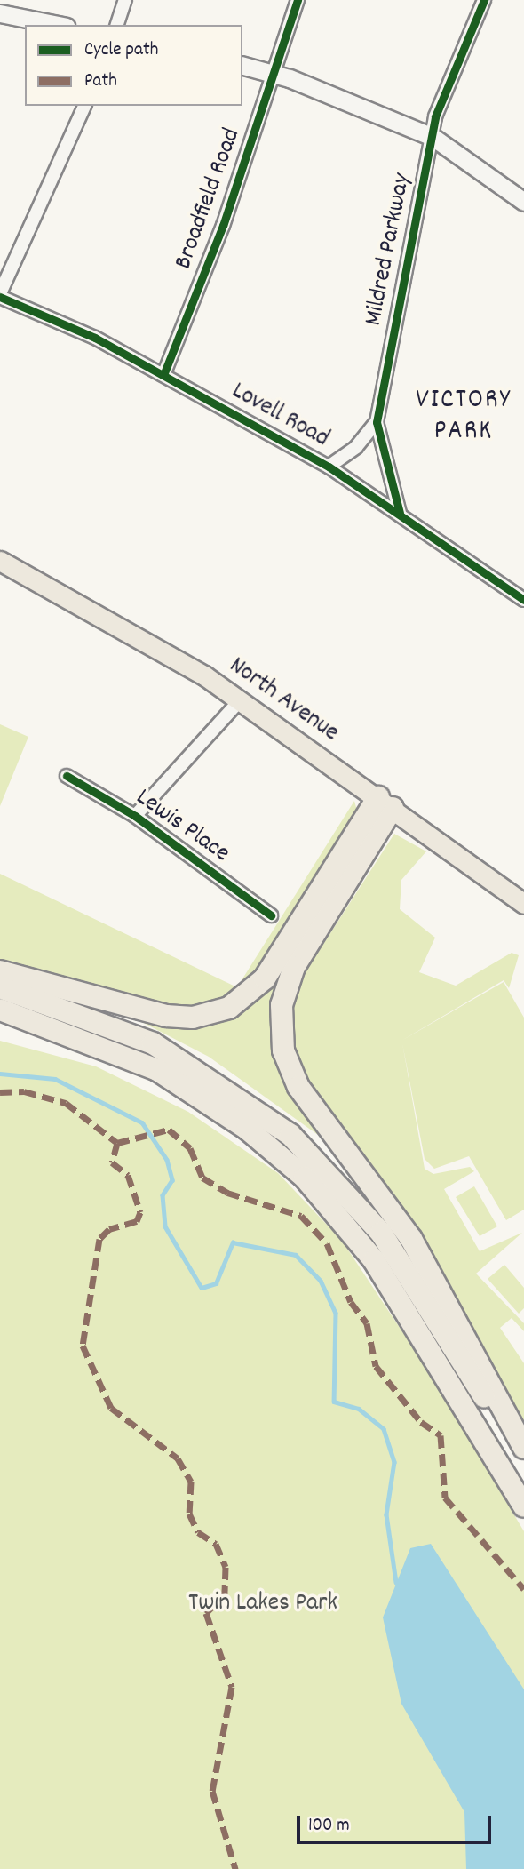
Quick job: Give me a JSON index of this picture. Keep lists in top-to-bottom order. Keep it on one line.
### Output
{"streets":{"main road":["North Avenue"],"street":["Broadfield Road","Mildred Parkway","Lovell Road","Lewis Place"]},"crossings":[["Broadfield Road","Lovell Road"],["Mildred Parkway","Lovell Road"]],"districts":["VICTORY PARK"],"parks":["Twin Lakes Park"],"legend":["Cycle path","Path"],"scale_bar":"100 m"}
